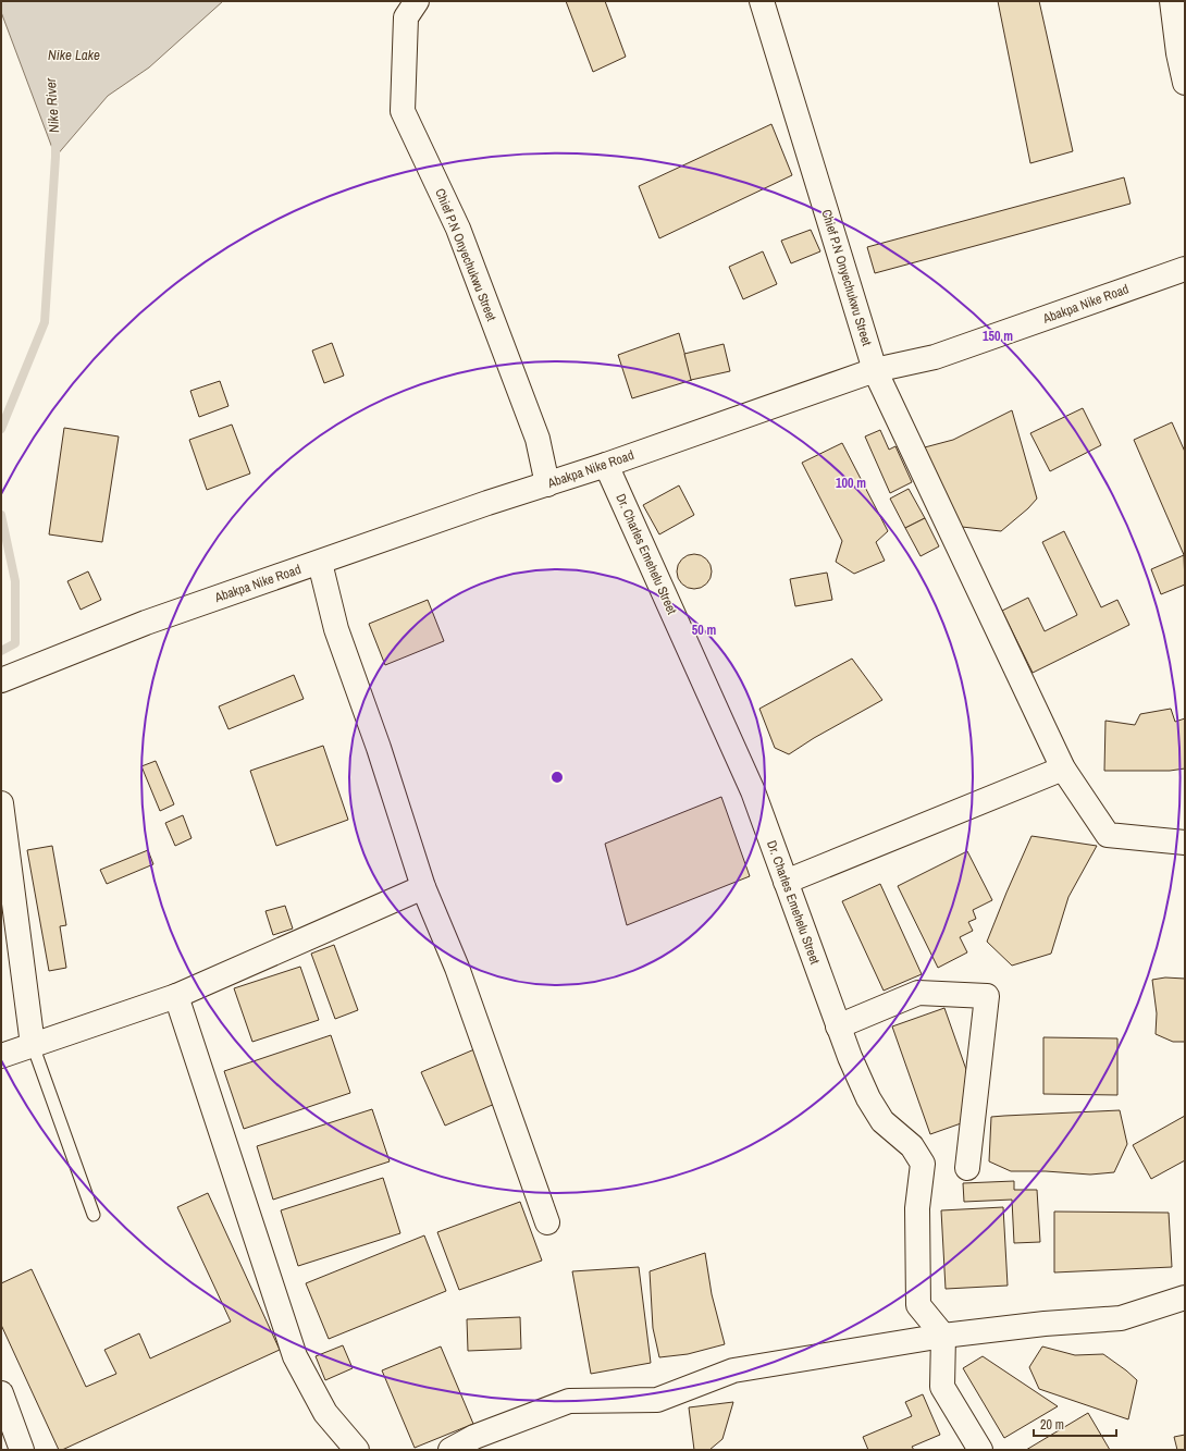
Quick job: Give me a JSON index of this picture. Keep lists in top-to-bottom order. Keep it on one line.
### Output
{"streets":{"street":["Chief P.N Onyechukwu Street","Abakpa Nike Road","Dr. Charles Emehelu Street"]},"crossings":[["Chief P.N Onyechukwu Street","Abakpa Nike Road"],["Abakpa Nike Road","Dr. Charles Emehelu Street"]],"water":["Nike Lake","Nike River"],"scale_bar":"20 m","rings":["150 m","100 m","50 m"]}
